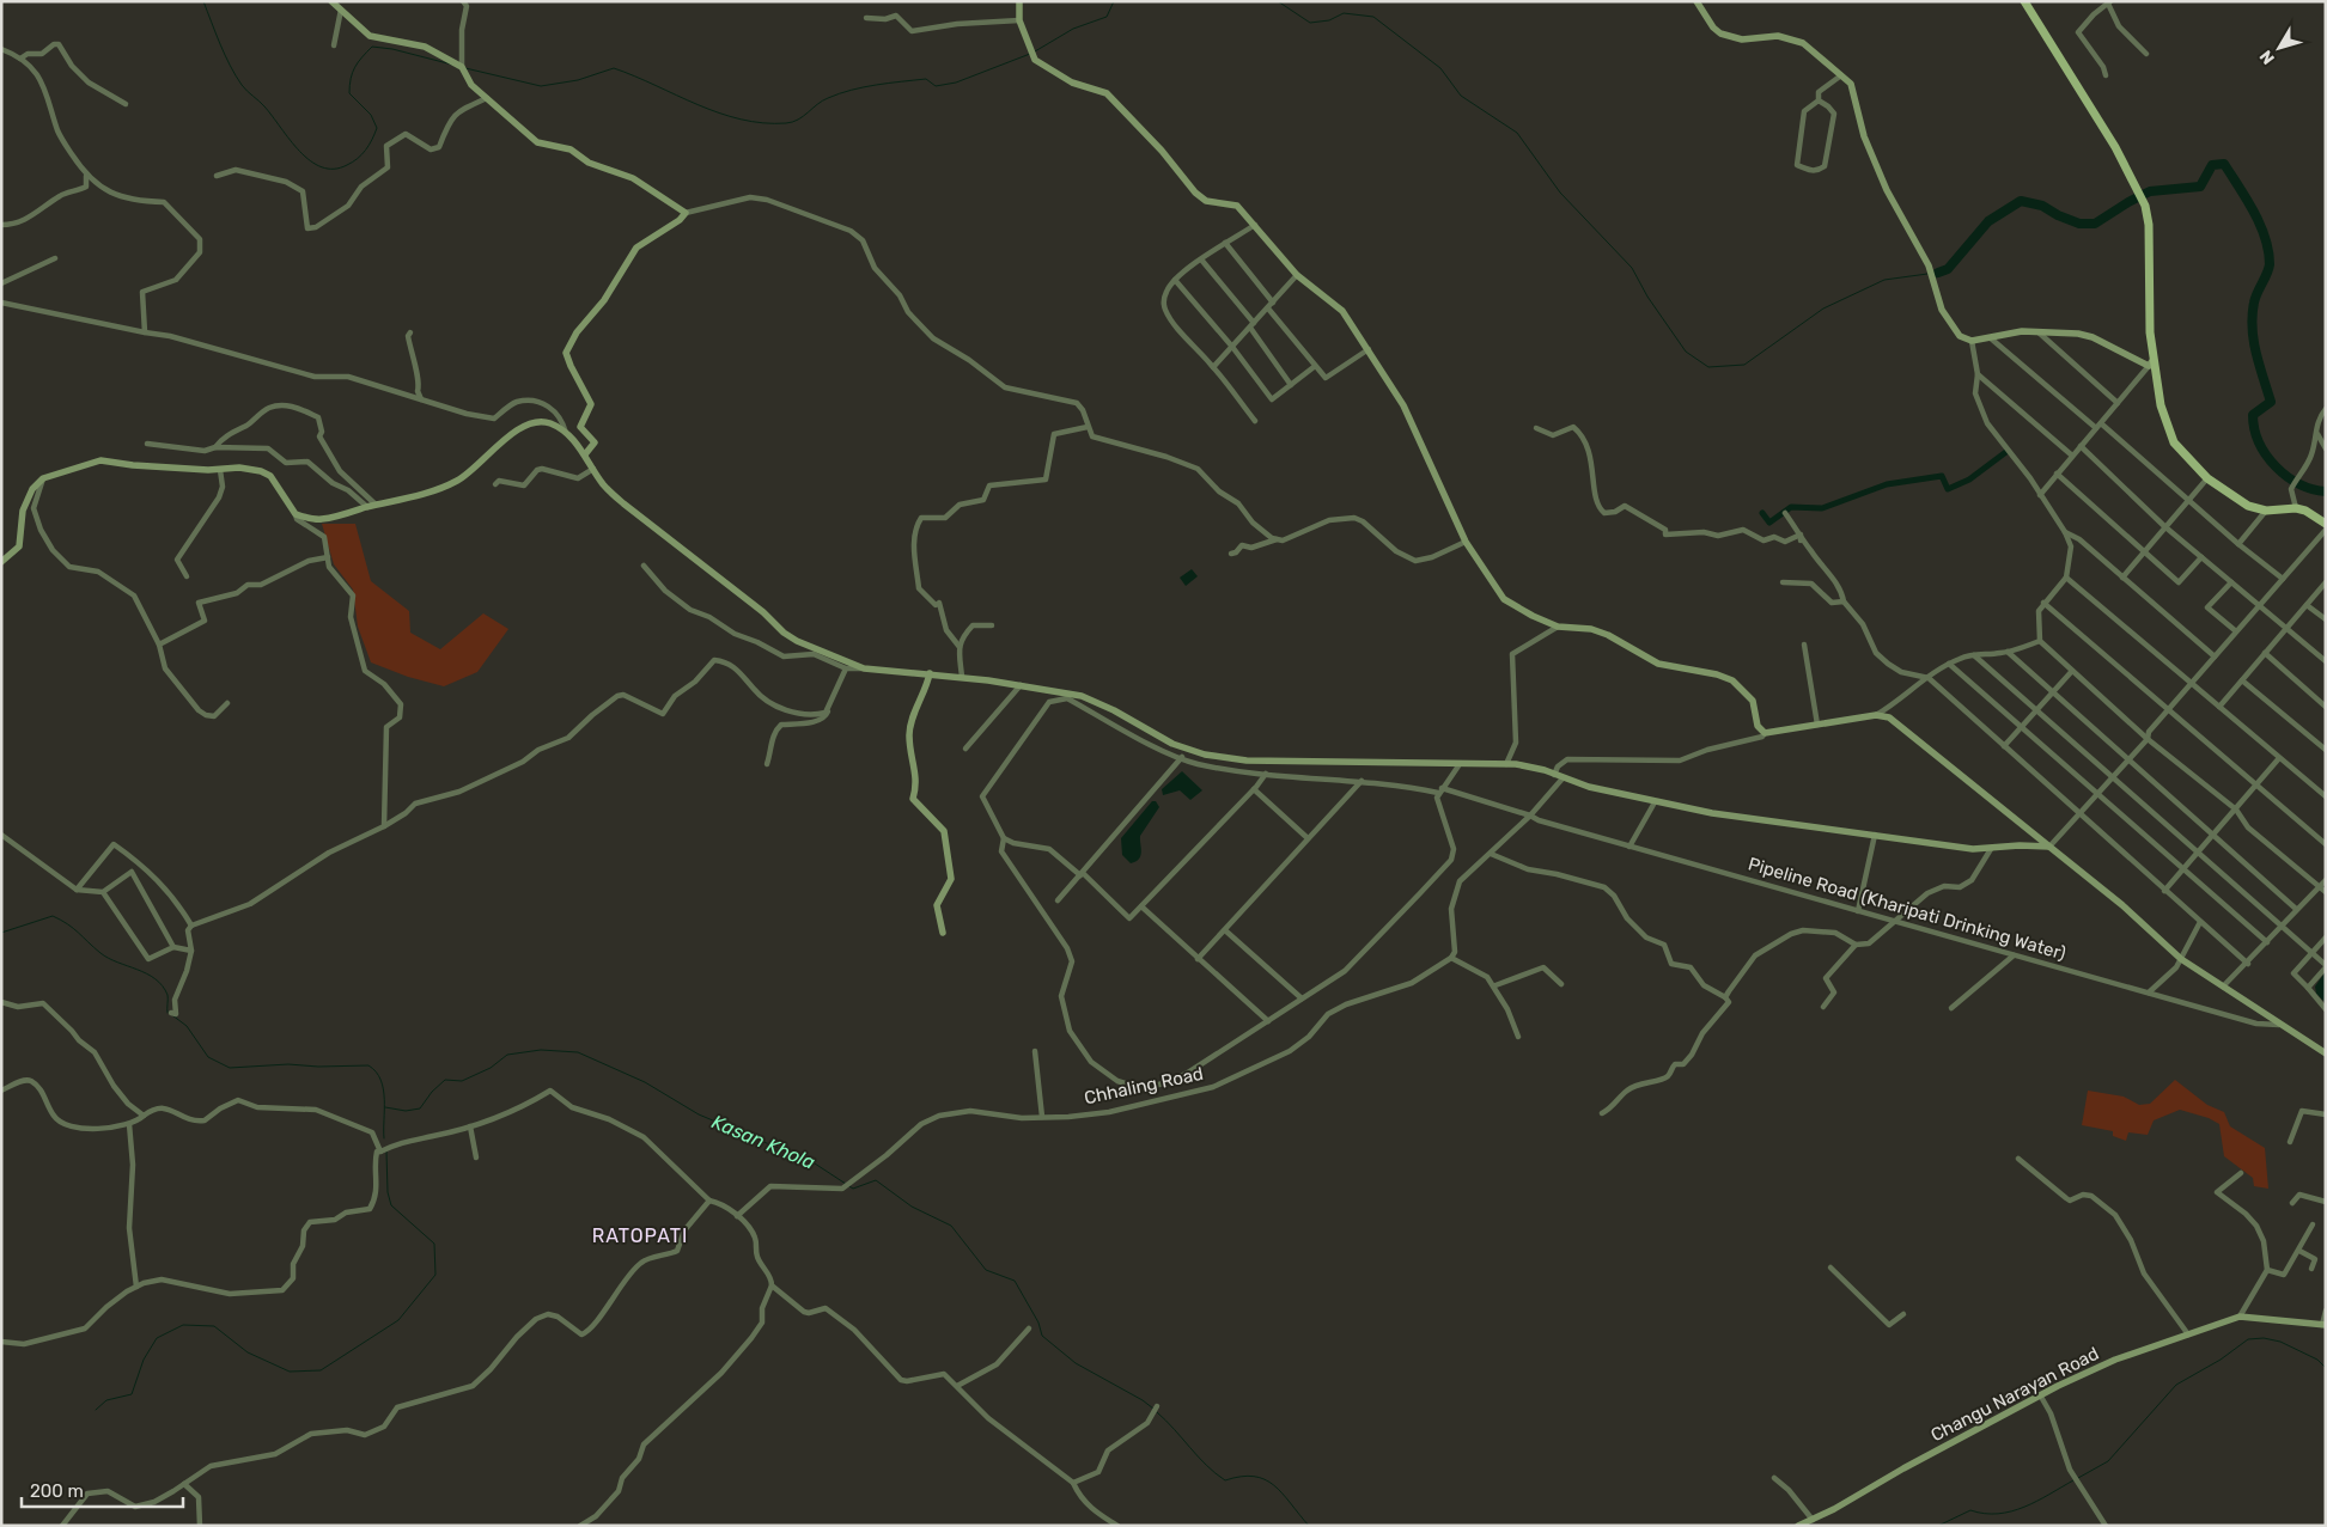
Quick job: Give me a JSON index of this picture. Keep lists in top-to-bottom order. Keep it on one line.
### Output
{"streets":{"main road":["Changu Narayan Road"],"street":["Pipeline Road (Kharipati Drinking Water)","Chhaling Road"]},"districts":["RATOPATI"],"water":["Kasan Khola"],"scale_bar":"200 m","north":"bottom left"}
